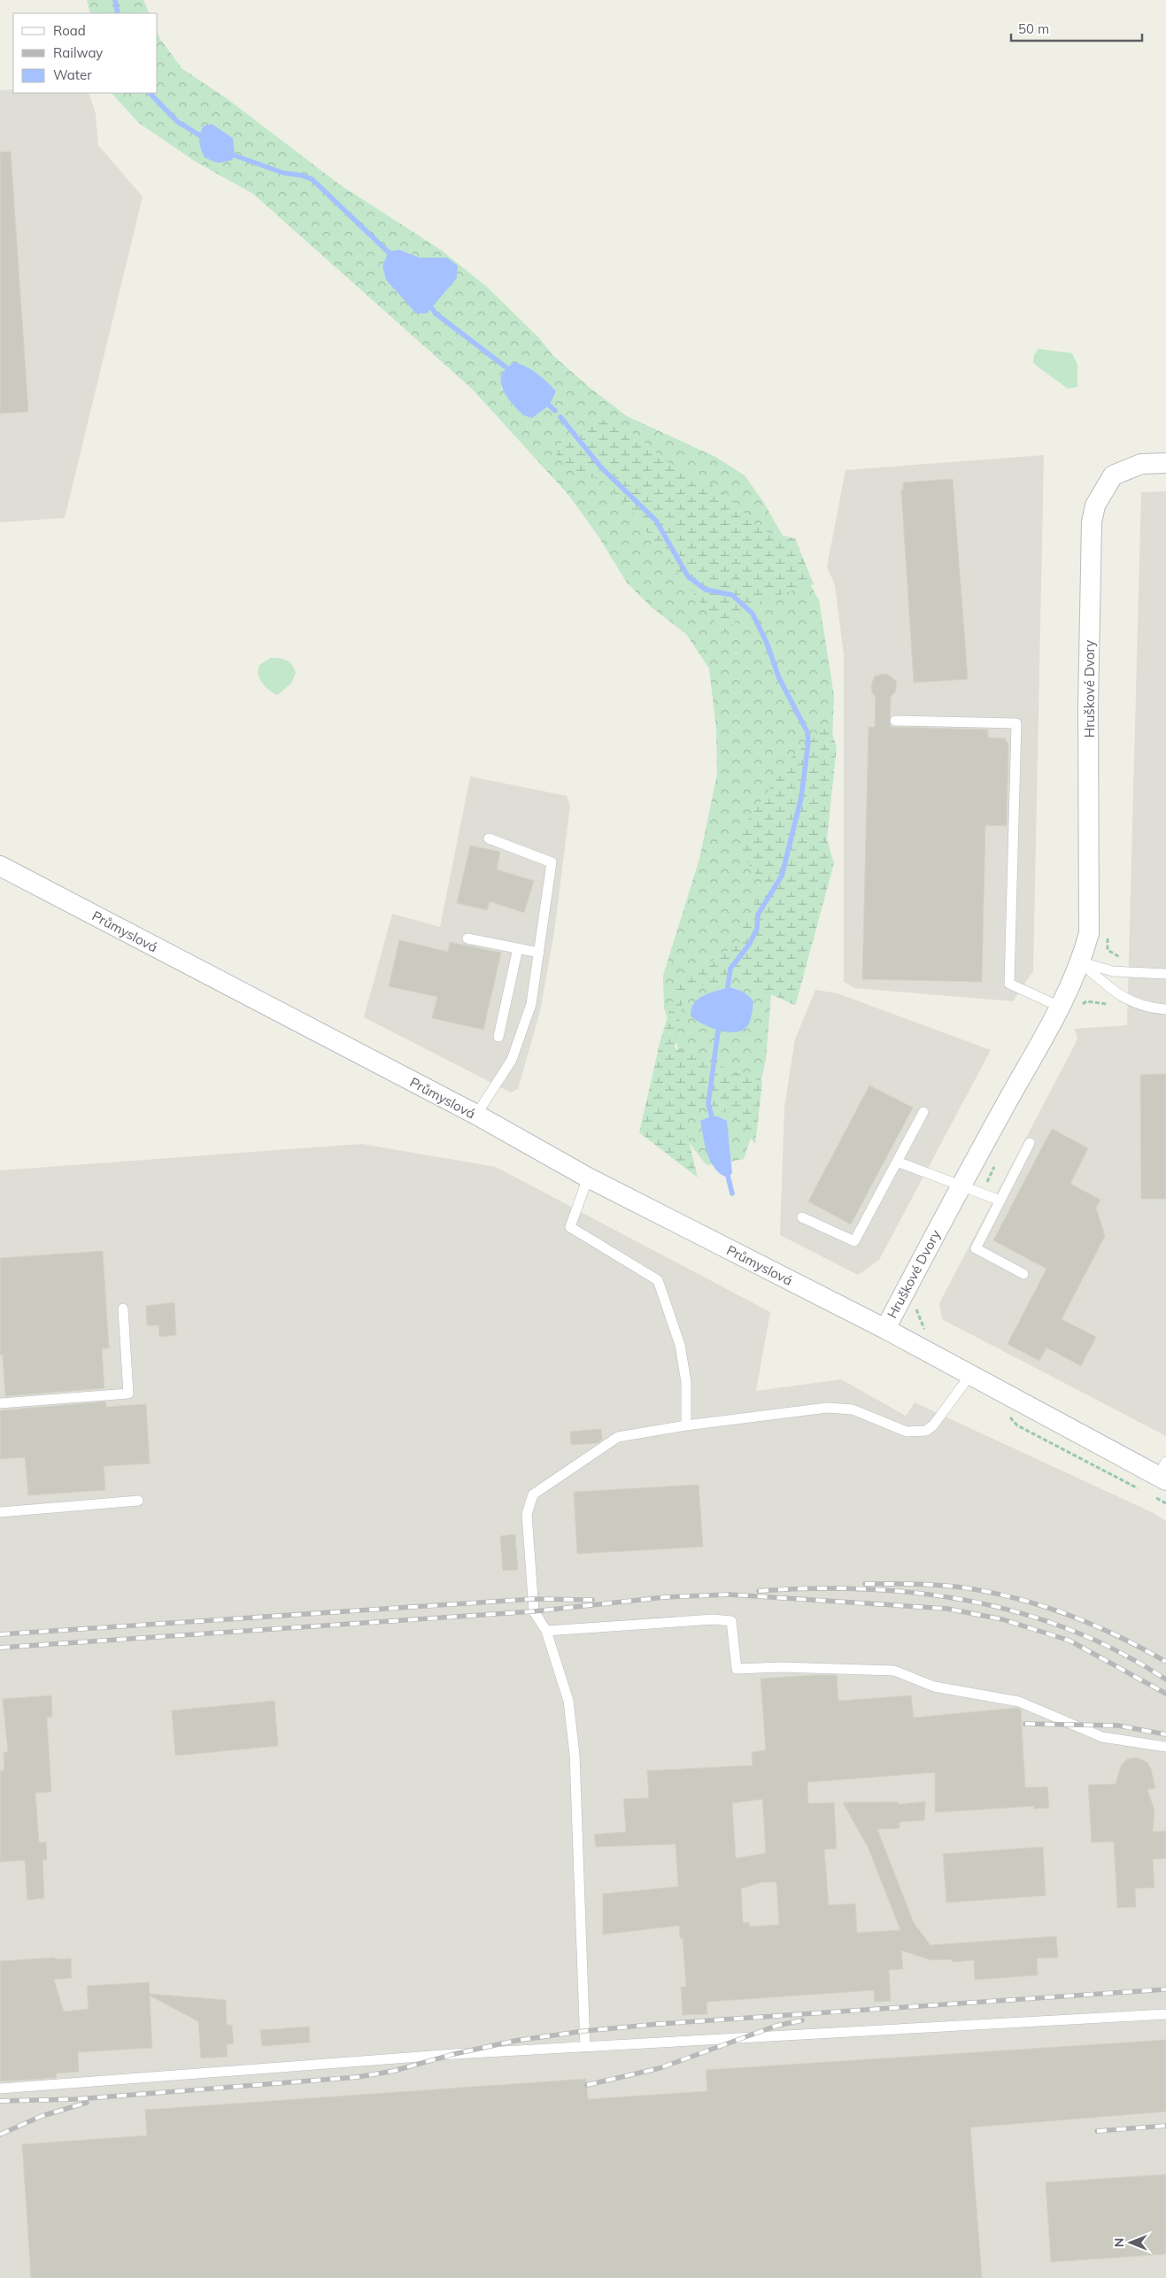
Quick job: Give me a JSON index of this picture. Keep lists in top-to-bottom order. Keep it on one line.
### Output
{"streets":{"street":["Hruškové Dvory","Průmyslová"]},"crossings":[["Hruškové Dvory","Průmyslová"]],"legend":["Road","Railway","Water"],"scale_bar":"50 m","north":"left"}
